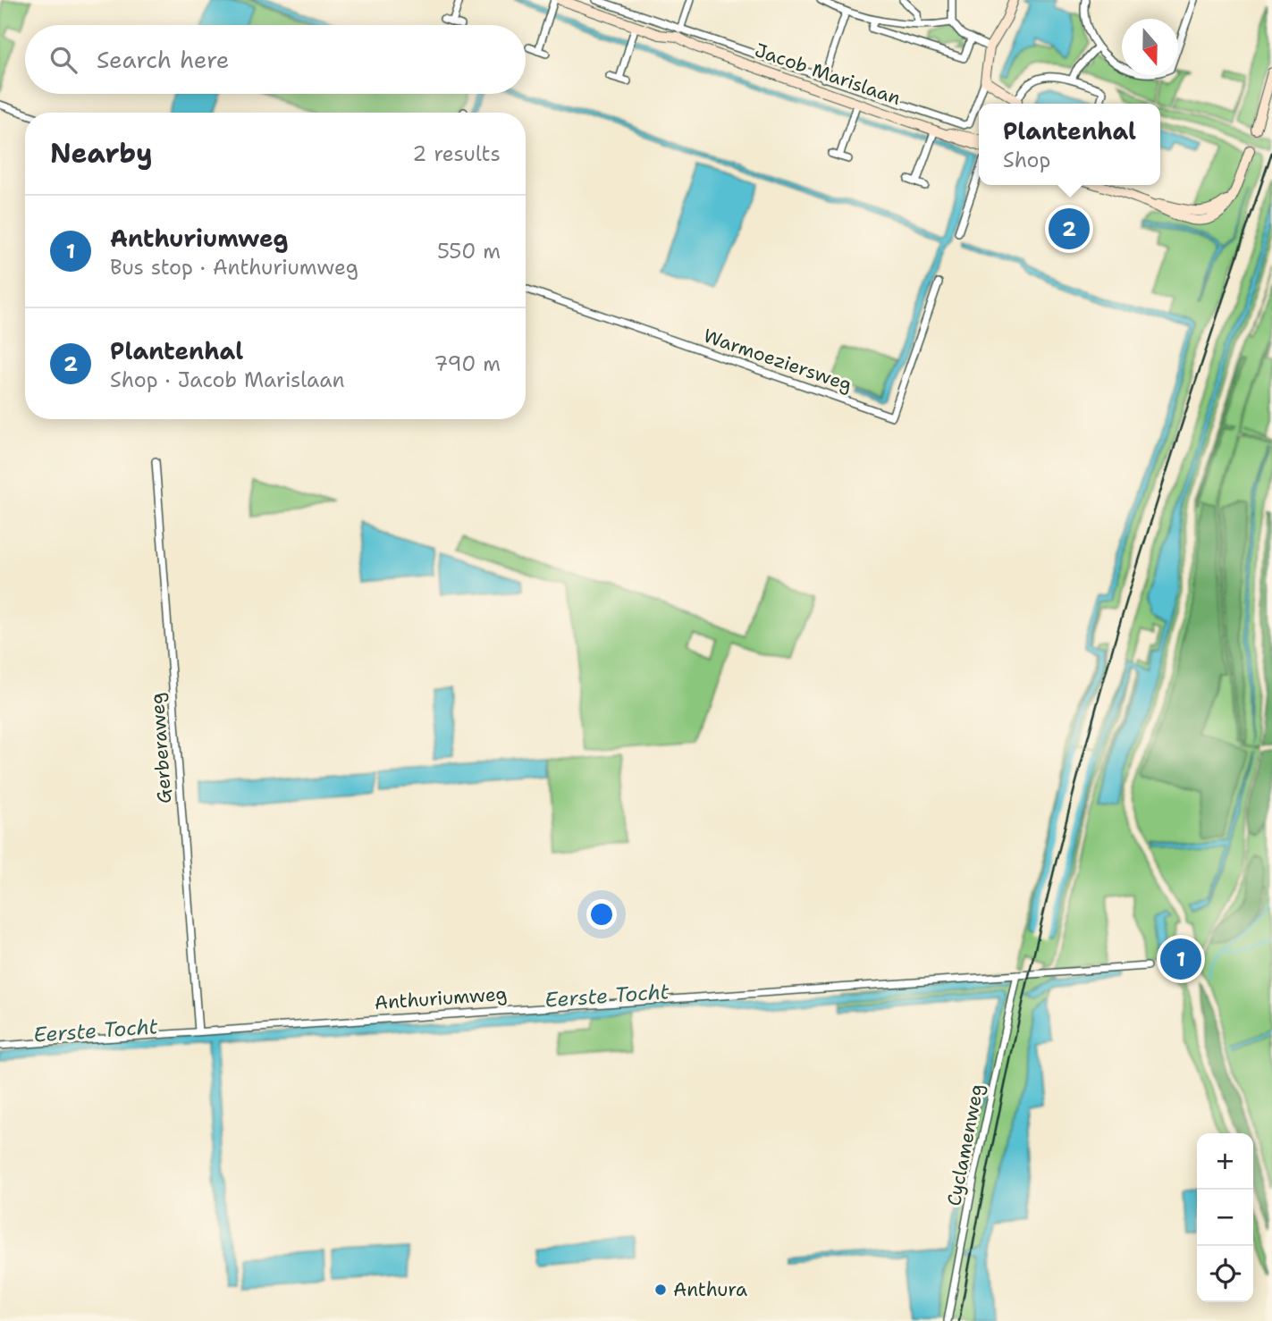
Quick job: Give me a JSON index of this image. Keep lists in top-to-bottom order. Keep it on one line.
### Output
{"streets":{"main road":["Jacob Marislaan"],"street":["Warmoeziersweg","Gerberaweg","Anthuriumweg","Cyclamenweg"]},"crossings":[["Gerberaweg","Anthuriumweg"],["Anthuriumweg","Cyclamenweg"]],"water":["Eerste Tocht"],"places":["Anthura"],"north":"bottom","page":{"search":"Search here","popup":["Plantenhal","Shop"],"heading":["Nearby","2 results"],"list":[{"mark":"1","name":"Anthuriumweg","note":"Bus stop · Anthuriumweg","value":"550 m"},{"mark":"2","name":"Plantenhal","note":"Shop · Jacob Marislaan","value":"790 m"}],"pins":["2","1"],"map_buttons":["+","−"]}}
